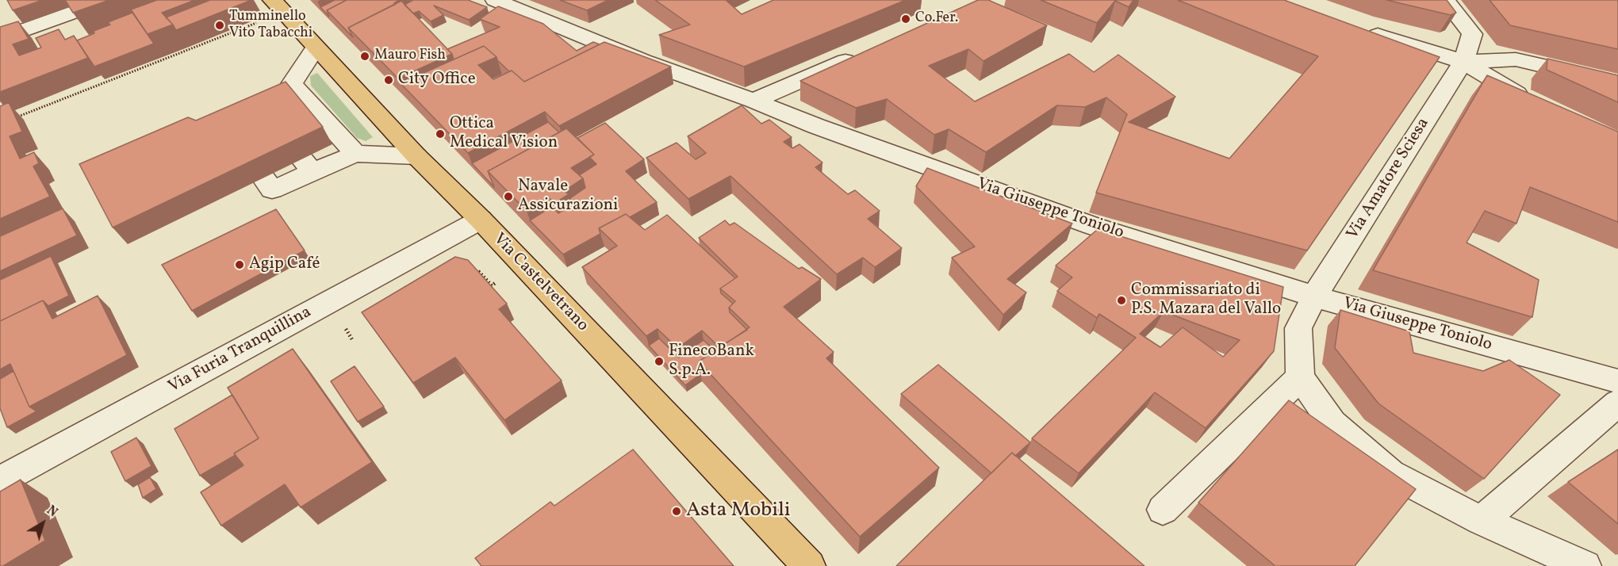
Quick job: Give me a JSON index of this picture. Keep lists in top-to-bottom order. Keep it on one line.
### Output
{"streets":{"main road":["Via Castelvetrano"],"street":["Via Amatore Sciesa","Via Giuseppe Toniolo","Via Furia Tranquillina"]},"crossings":[["Via Amatore Sciesa","Via Giuseppe Toniolo"],["Via Castelvetrano","Via Furia Tranquillina"]],"places":["Co.Fer.","Tumminello Vito Tabacchi","Mauro Fish","City Office","Ottica Medical Vision","Navale Assicurazioni","Agip Café","Commissariato di P.S. Mazara del Vallo","FinecoBank S.p.A.","Asta Mobili"],"north":"top right"}
